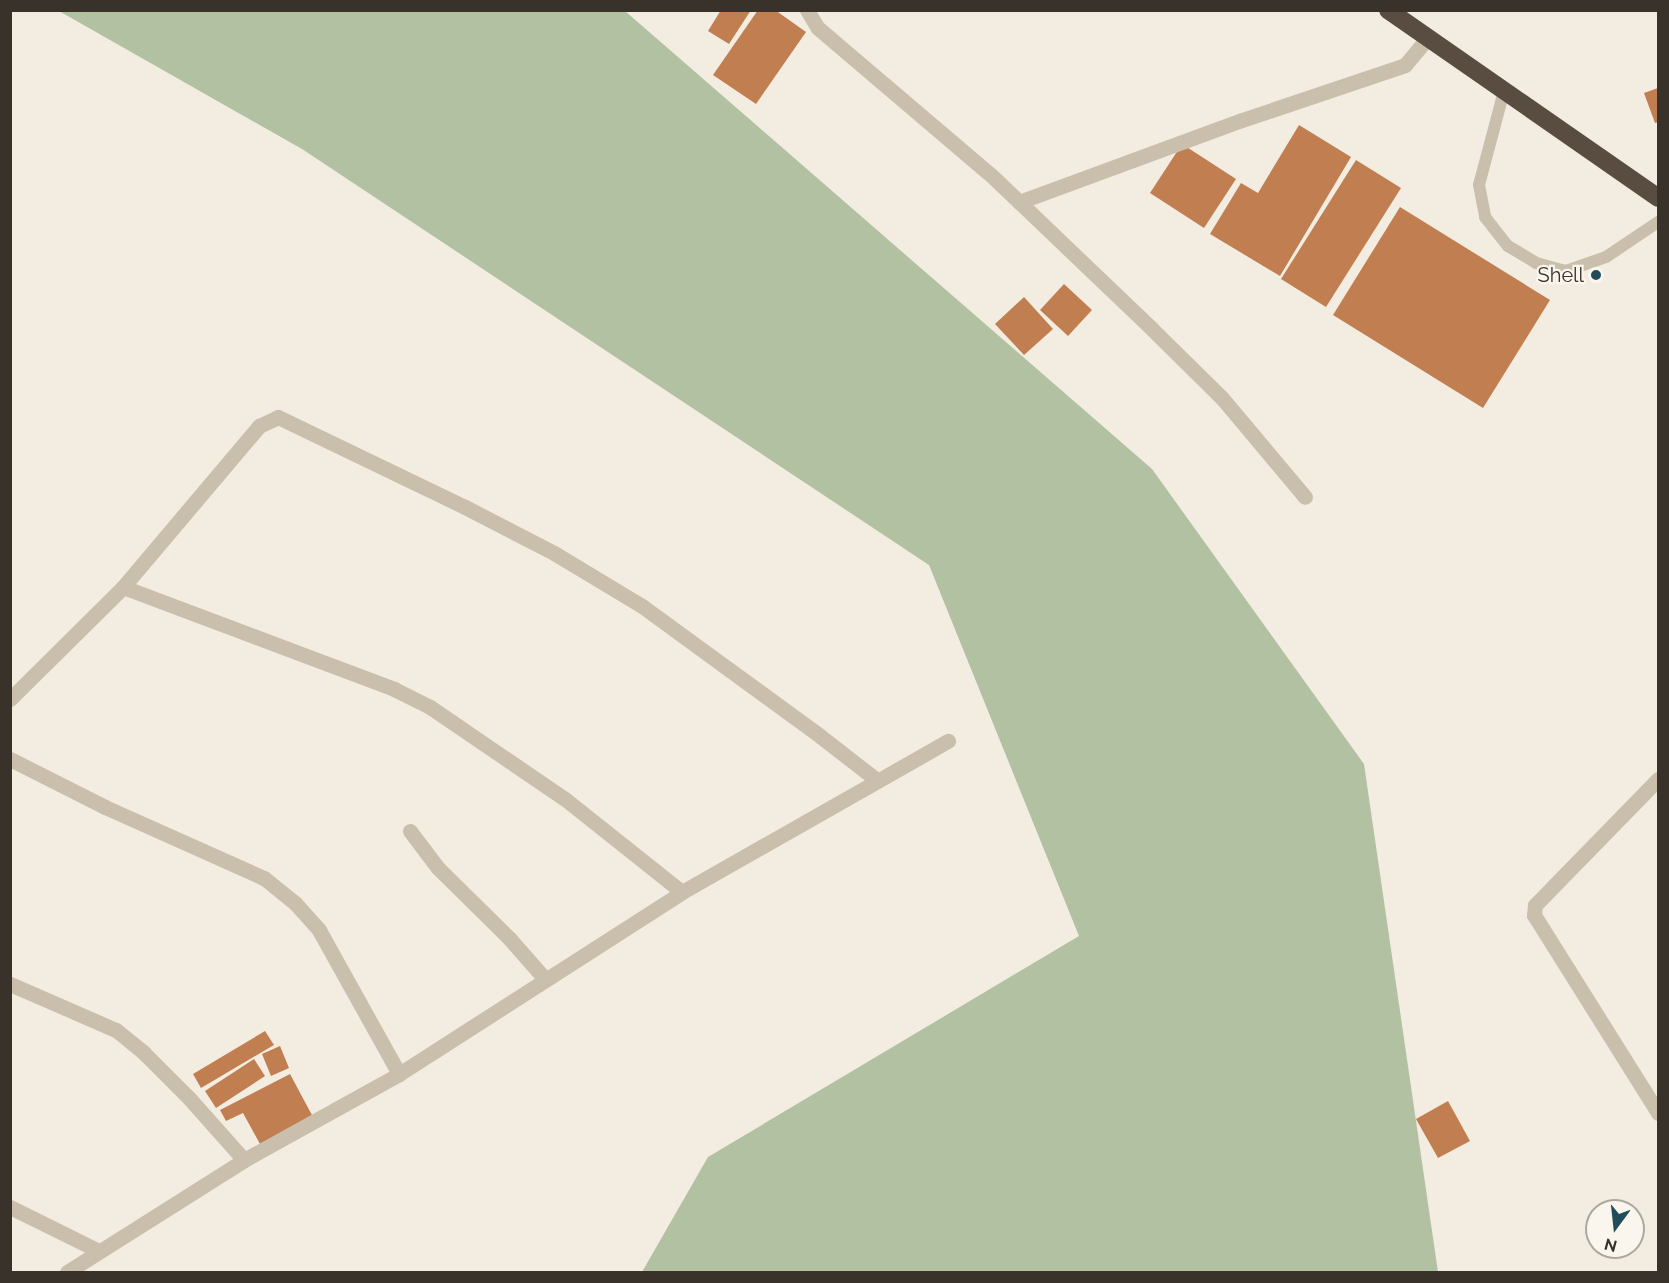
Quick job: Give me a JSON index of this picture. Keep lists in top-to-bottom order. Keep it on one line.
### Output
{"places":["Shell"],"north":"bottom"}
